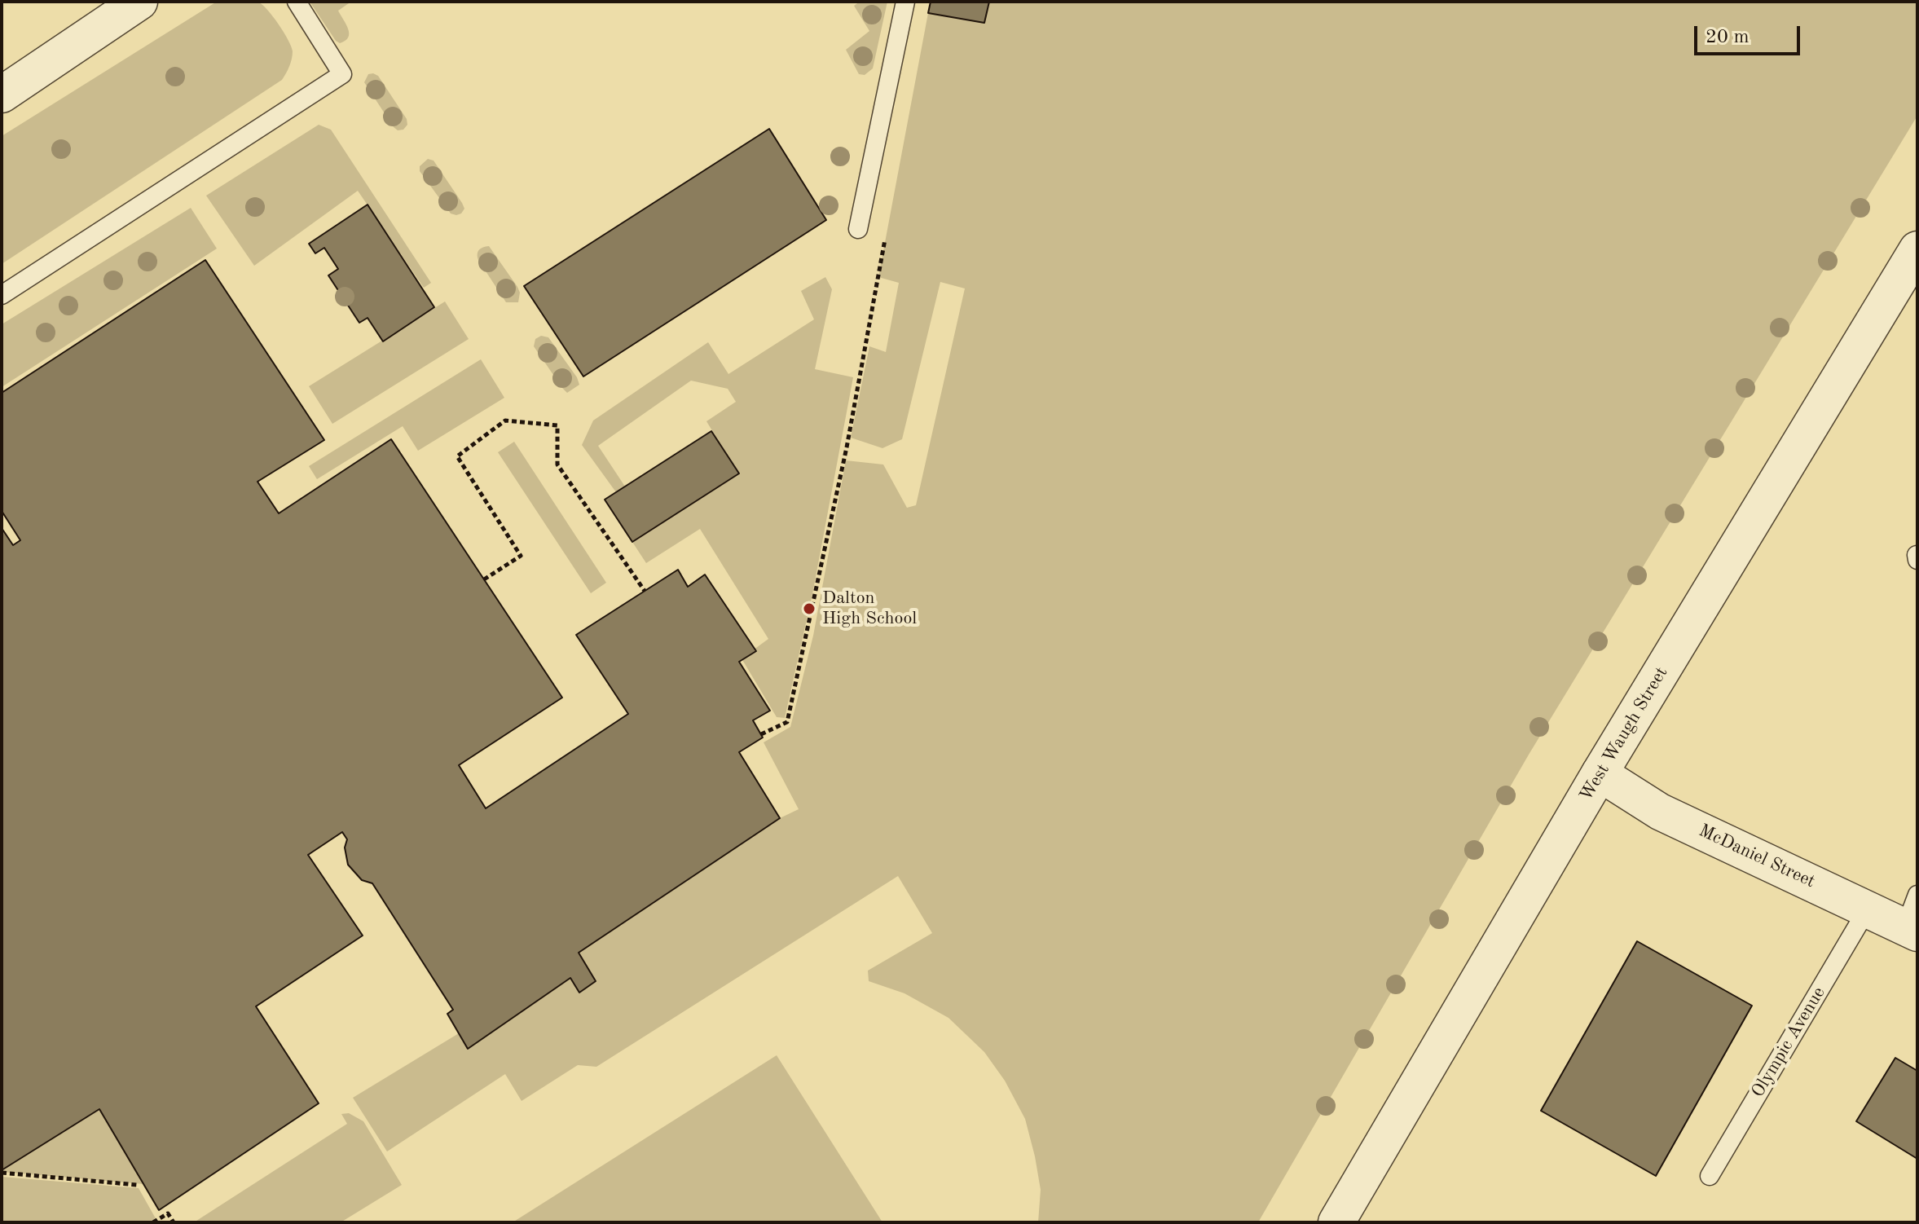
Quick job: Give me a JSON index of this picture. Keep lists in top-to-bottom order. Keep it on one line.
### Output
{"streets":{"street":["West Waugh Street","McDaniel Street"],"lane":["Olympic Avenue"]},"crossings":[["West Waugh Street","McDaniel Street"],["McDaniel Street","Olympic Avenue"]],"places":["Dalton High School"],"scale_bar":"20 m"}
